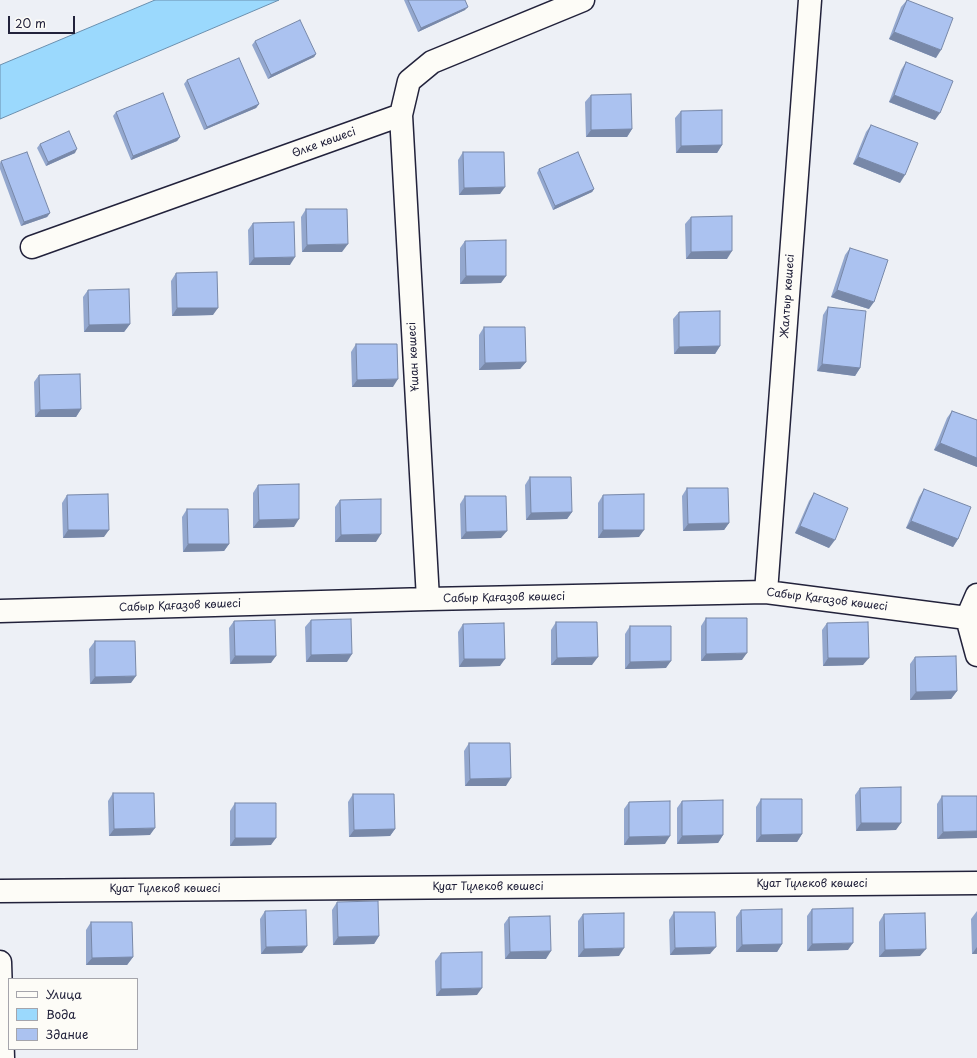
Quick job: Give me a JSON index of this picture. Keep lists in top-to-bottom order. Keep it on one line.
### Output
{"streets":{"street":["Өлке көшесі","Жалтыр көшесі","Ұшан көшесі","Сабыр Қағазов көшесі","Қуат Түлеков көшесі"]},"crossings":[["Өлке көшесі","Ұшан көшесі"],["Жалтыр көшесі","Сабыр Қағазов көшесі"],["Ұшан көшесі","Сабыр Қағазов көшесі"]],"legend":["Улица","Вода","Здание"],"scale_bar":"20 m"}
